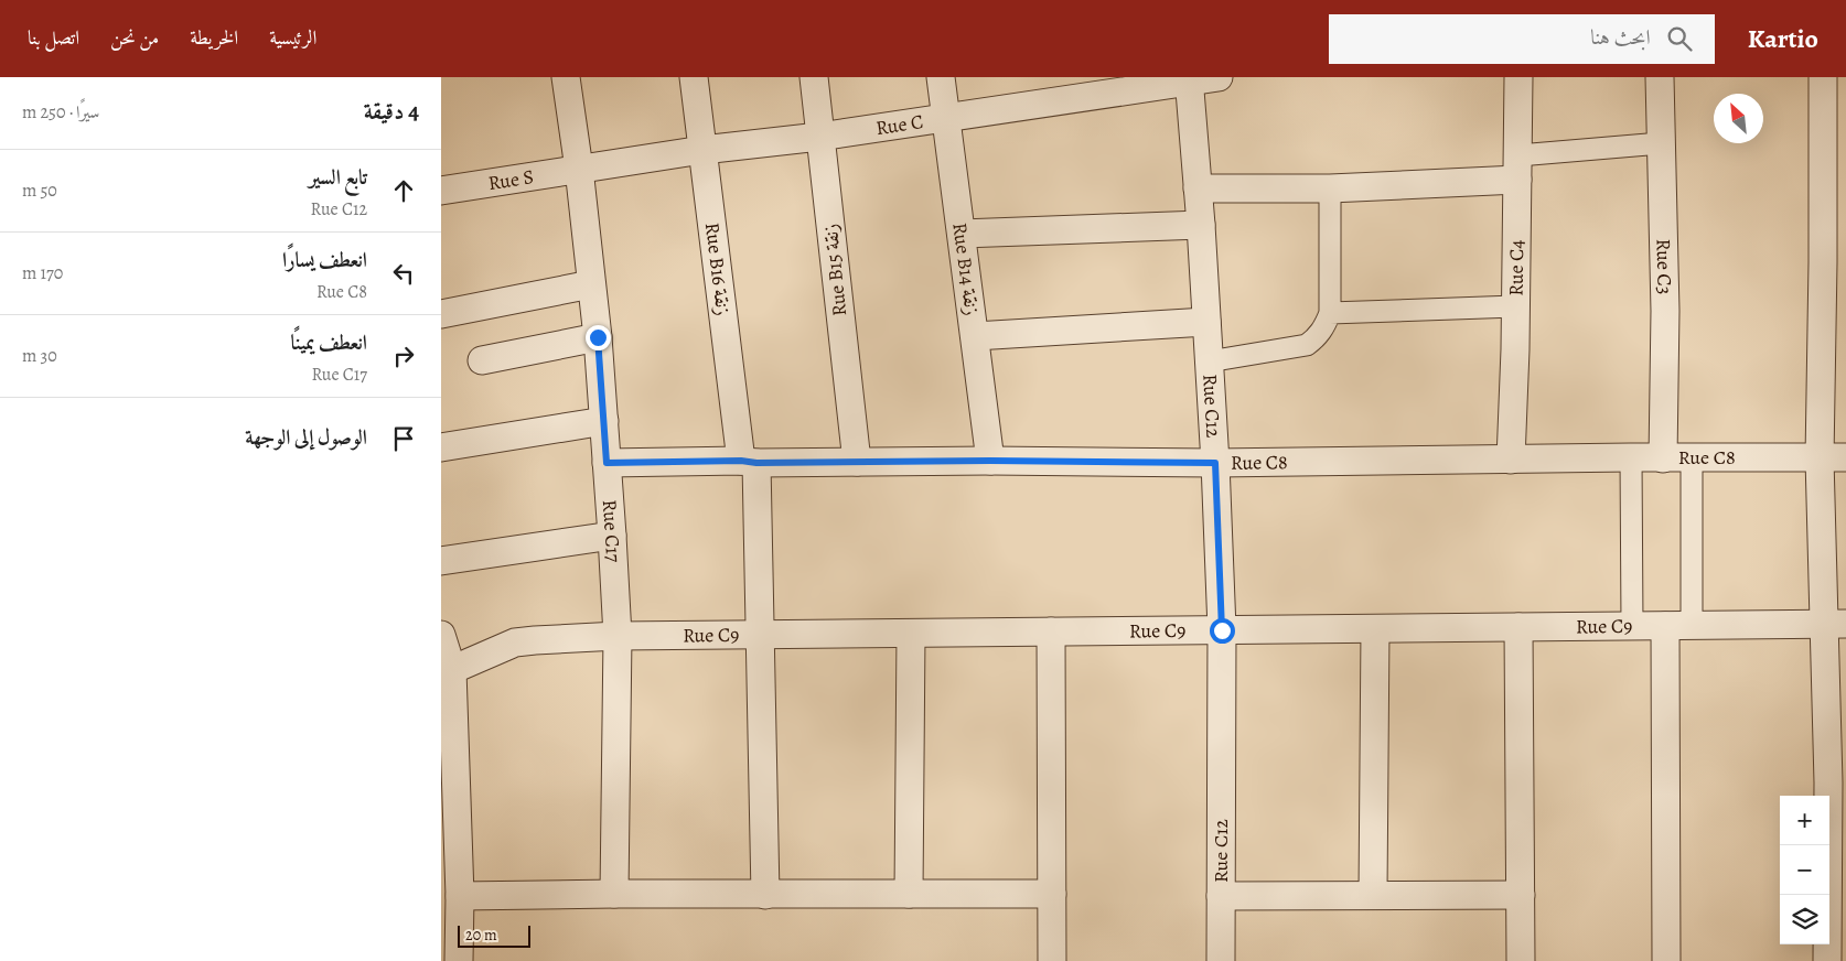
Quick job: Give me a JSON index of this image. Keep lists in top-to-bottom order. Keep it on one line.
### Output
{"streets":{"street":["Rue C","Rue S","Rue C3","Rue B16 زنقة","Rue B14 زنقة","Rue C4","Rue B15 زنقة","Rue C12","Rue C8","Rue C17","Rue C9"]},"crossings":[["Rue C","Rue S"],["Rue C","Rue B16 زنقة"],["Rue C","Rue B14 زنقة"],["Rue C","Rue B15 زنقة"],["Rue C","Rue C12"],["Rue C","Rue C17"],["Rue S","Rue C17"],["Rue C3","Rue C8"],["Rue B16 زنقة","Rue C8"],["Rue B16 زنقة","Rue C9"],["Rue B14 زنقة","Rue C8"],["Rue C4","Rue C8"],["Rue B15 زنقة","Rue C8"],["Rue C12","Rue C8"],["Rue C12","Rue C9"],["Rue C8","Rue C17"],["Rue C17","Rue C9"]],"scale_bar":"20 m","north":"top left","page":{"header":"Kartio","search":"ابحث هنا","nav":["الرئيسية","الخريطة","من نحن","اتصل بنا"],"heading":["4 دقيقة","سيرًا · 250 m"],"list":[["تابع السير","Rue C12","50 m"],["انعطف يسارًا","Rue C8","170 m"],["انعطف يمينًا","Rue C17","30 m"],"الوصول إلى الوجهة"],"map_buttons":["+","−"],"scale":"20 m"}}
